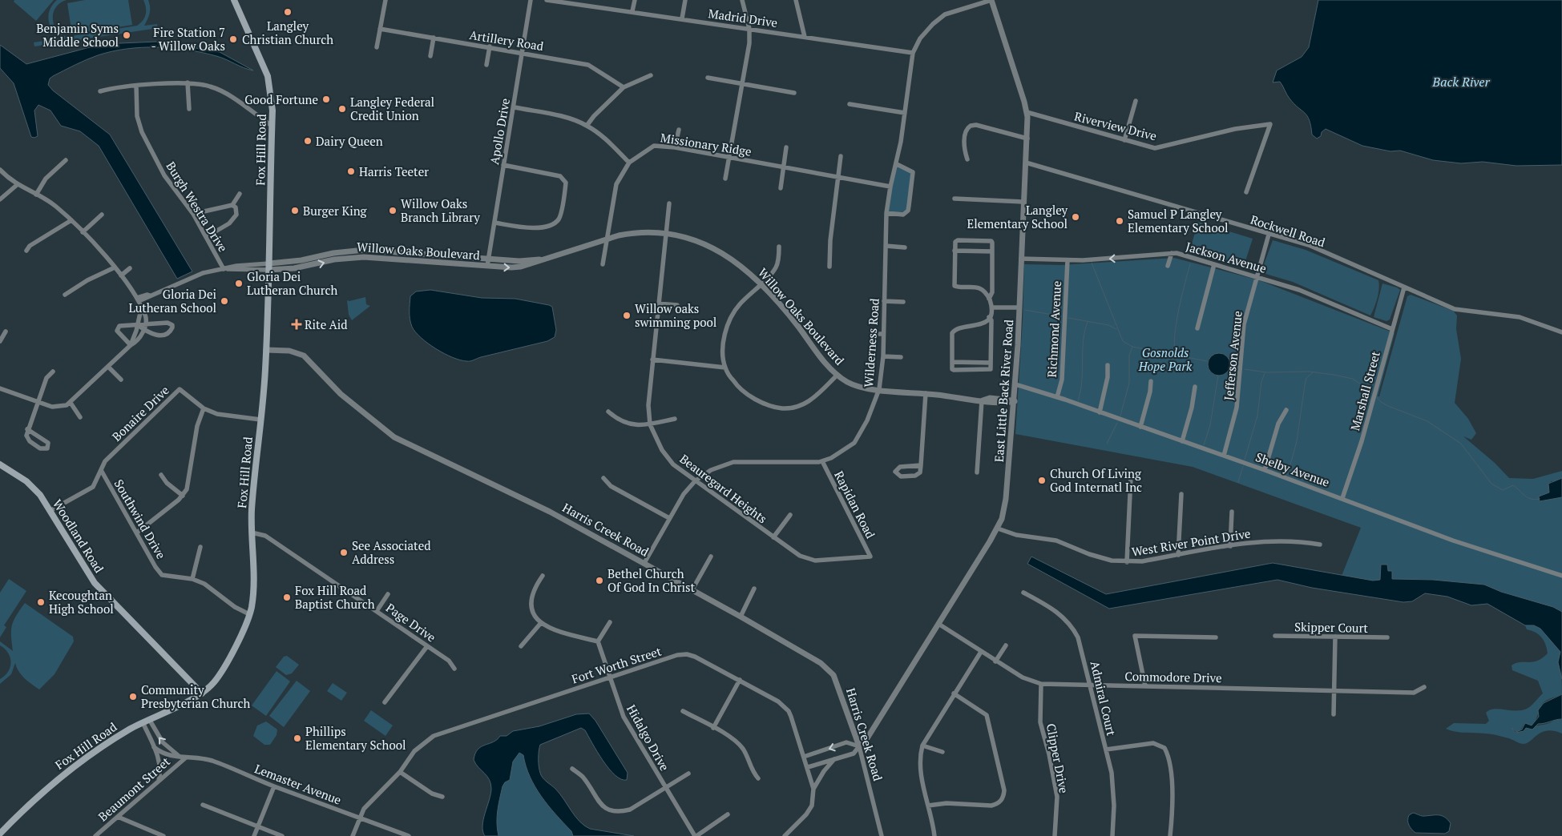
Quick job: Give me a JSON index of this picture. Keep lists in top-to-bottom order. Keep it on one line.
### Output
{"streets":{"main road":["Fox Hill Road","Woodland Road"],"street":["Madrid Drive","Artillery Road","Riverview Drive","Apollo Drive","Missionary Ridge","Burgh Westra Drive","Rockwell Road","Willow Oaks Boulevard","Jackson Avenue","Richmond Avenue","Wilderness Road","Jefferson Avenue","East Little Back River Road","Marshall Street","Bonaire Drive","Shelby Avenue","Beauregard Heights","Rapidan Road","Southwind Drive","Harris Creek Road","West River Point Drive","Page Drive","Skipper Court","Fort Worth Street","Commodore Drive","Admiral Court","Hidalgo Drive","Clipper Drive","Lemaster Avenue","Beaumont Street"]},"crossings":[["Madrid Drive","Wilderness Road"],["Artillery Road","Apollo Drive"],["Riverview Drive","East Little Back River Road"],["Apollo Drive","Willow Oaks Boulevard"],["Missionary Ridge","Willow Oaks Boulevard"],["Missionary Ridge","Wilderness Road"],["Fox Hill Road","Willow Oaks Boulevard"],["Fox Hill Road","Bonaire Drive"],["Fox Hill Road","Southwind Drive"],["Fox Hill Road","Harris Creek Road"],["Fox Hill Road","Woodland Road"],["Fox Hill Road","Page Drive"],["Fox Hill Road","Lemaster Avenue"],["Rockwell Road","Jefferson Avenue"],["Rockwell Road","East Little Back River Road"],["Rockwell Road","Marshall Street"],["Willow Oaks Boulevard","Wilderness Road"],["Willow Oaks Boulevard","East Little Back River Road"],["Willow Oaks Boulevard","Beauregard Heights"],["Jackson Avenue","Richmond Avenue"],["Jackson Avenue","Jefferson Avenue"],["Jackson Avenue","East Little Back River Road"],["Jackson Avenue","Marshall Street"],["Richmond Avenue","Shelby Avenue"],["Wilderness Road","East Little Back River Road"],["Wilderness Road","Beauregard Heights"],["Wilderness Road","Rapidan Road"],["Wilderness Road","Harris Creek Road"],["Jefferson Avenue","Shelby Avenue"],["East Little Back River Road","Shelby Avenue"],["East Little Back River Road","Harris Creek Road"],["East Little Back River Road","West River Point Drive"],["East Little Back River Road","Fort Worth Street"],["East Little Back River Road","Commodore Drive"],["Marshall Street","Shelby Avenue"],["Bonaire Drive","Southwind Drive"],["Bonaire Drive","Woodland Road"],["Beauregard Heights","Rapidan Road"],["Fort Worth Street","Hidalgo Drive"],["Fort Worth Street","Lemaster Avenue"],["Commodore Drive","Admiral Court"],["Commodore Drive","Clipper Drive"],["Lemaster Avenue","Beaumont Street"]],"water":["Back River"],"parks":["Gosnolds Hope Park"],"places":{"other":["Langley Christian Church","Benjamin Syms Middle School","Fire Station 7 - Willow Oaks","Good Fortune","Langley Federal Credit Union","Dairy Queen","Harris Teeter","Burger King","Willow Oaks Branch Library","Langley Elementary School","Samuel P Langley Elementary School","Gloria Dei Lutheran Church","Gloria Dei Lutheran School","Willow oaks swimming pool","Church Of Living God Internatl Inc","See Associated Address","Bethel Church Of God In Christ","Fox Hill Road Baptist Church","Kecoughtan High School","Community Presbyterian Church","Phillips Elementary School"],"health":["Rite Aid"]}}
